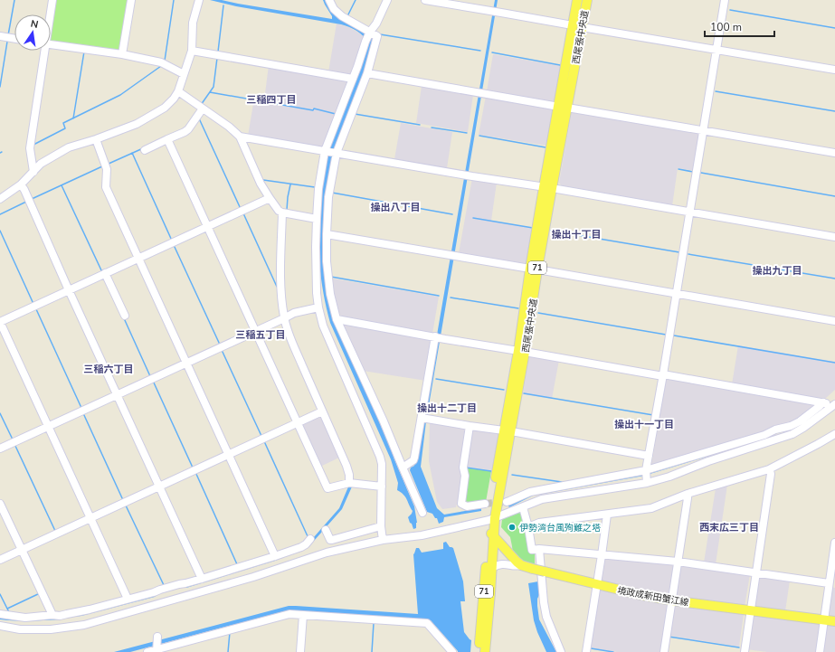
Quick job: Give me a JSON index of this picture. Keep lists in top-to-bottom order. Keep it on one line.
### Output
{"streets":{"main road":["西尾張中央道","71","境政成新田蟹江線"]},"crossings":[["西尾張中央道","境政成新田蟹江線"]],"districts":["三稲四丁目","操出八丁目","操出十丁目","操出九丁目","三稲五丁目","三稲六丁目","操出十二丁目","操出十一丁目","西末広三丁目"],"places":["伊勢湾台風殉難之塔"],"scale_bar":"100 m","north":"top"}
